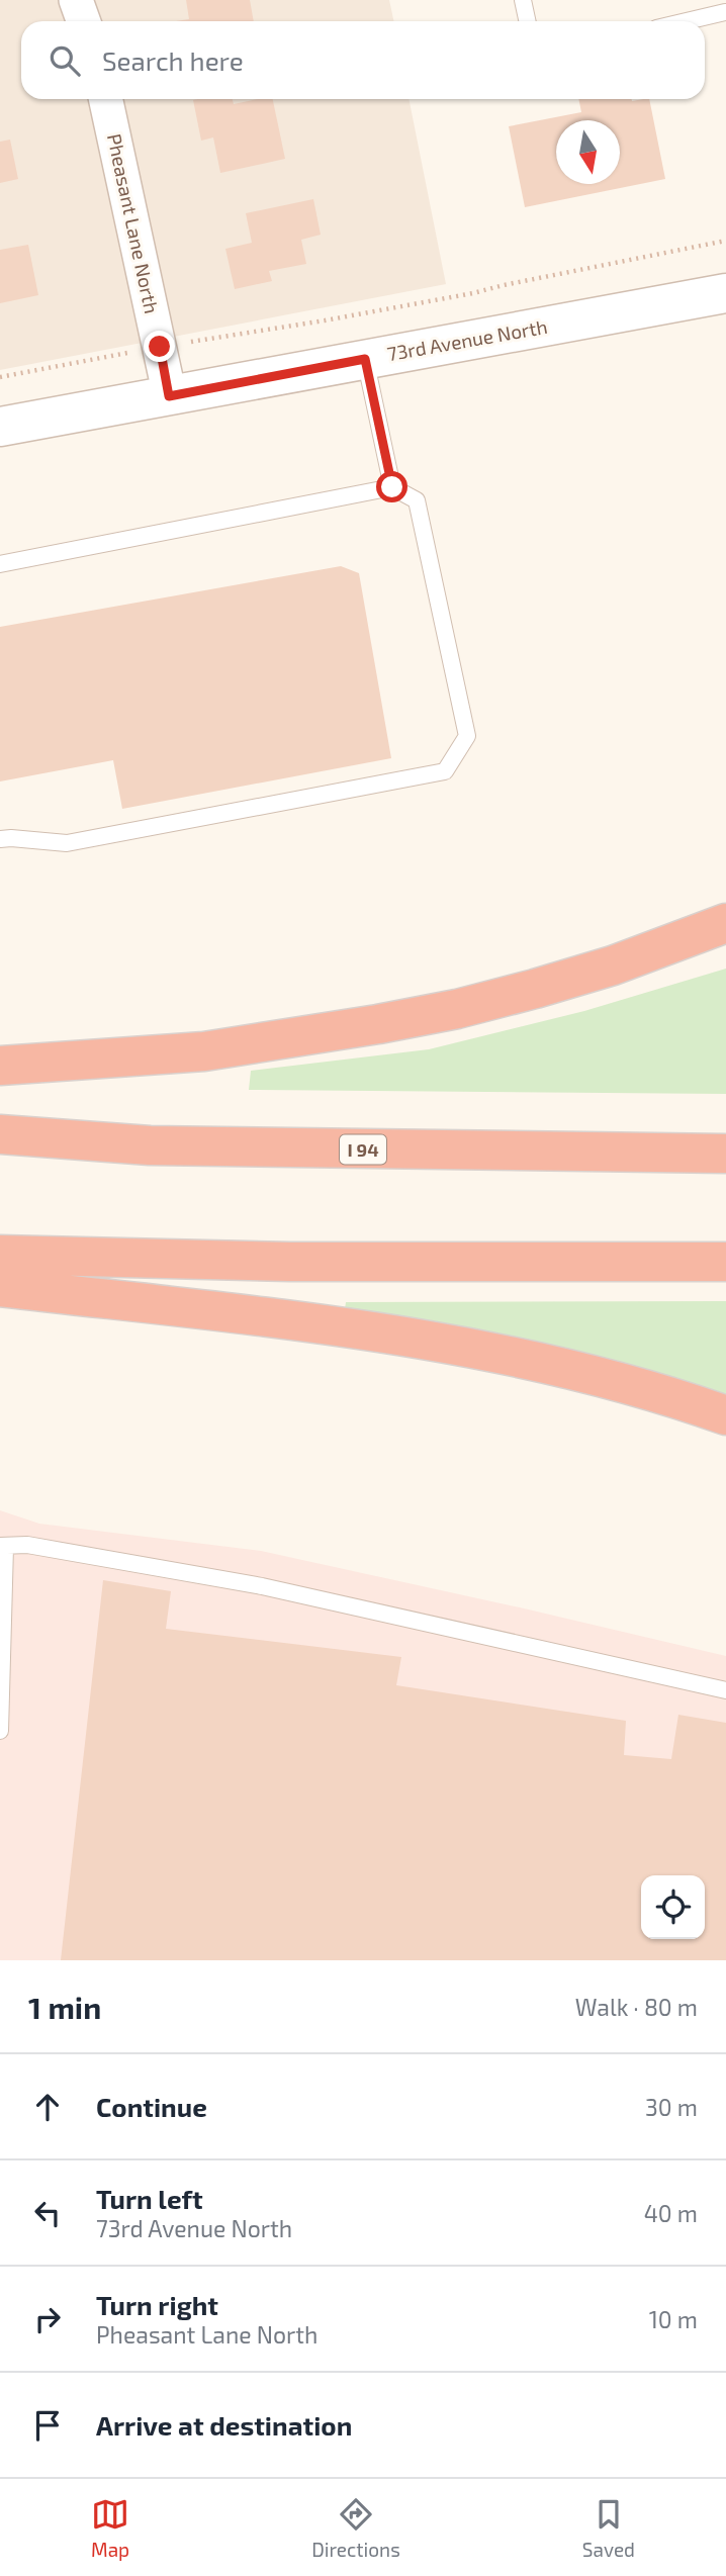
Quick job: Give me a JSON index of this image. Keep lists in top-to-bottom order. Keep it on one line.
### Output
{"streets":{"highway":["I 94"],"street":["Pheasant Lane North","73rd Avenue North"]},"crossings":[["Pheasant Lane North","73rd Avenue North"]],"north":"bottom","page":{"search":"Search here","heading":["1 min","Walk · 80 m"],"list":[["Continue","30 m"],["Turn left","73rd Avenue North","40 m"],["Turn right","Pheasant Lane North","10 m"],"Arrive at destination"],"nav":["Map","Directions","Saved"]}}
